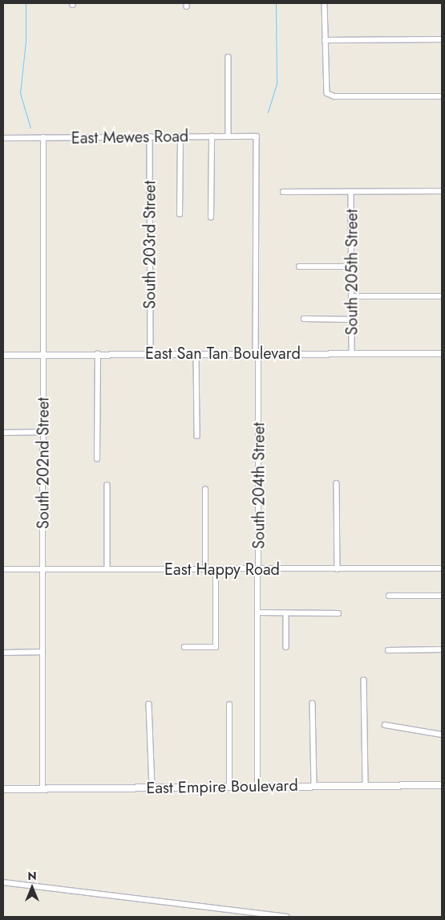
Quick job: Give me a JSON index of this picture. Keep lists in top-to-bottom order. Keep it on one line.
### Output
{"streets":{"main road":["East Empire Boulevard"],"street":["East Mewes Road","South 203rd Street","South 205th Street","East San Tan Boulevard","South 202nd Street","South 204th Street","East Happy Road"]},"crossings":[["East Mewes Road","South 203rd Street"],["East Mewes Road","South 202nd Street"],["East Mewes Road","South 204th Street"],["South 203rd Street","East San Tan Boulevard"],["South 205th Street","East San Tan Boulevard"],["East San Tan Boulevard","South 202nd Street"],["East San Tan Boulevard","South 204th Street"],["South 202nd Street","East Happy Road"],["South 202nd Street","East Empire Boulevard"],["South 204th Street","East Happy Road"],["South 204th Street","East Empire Boulevard"]],"north":"top"}
